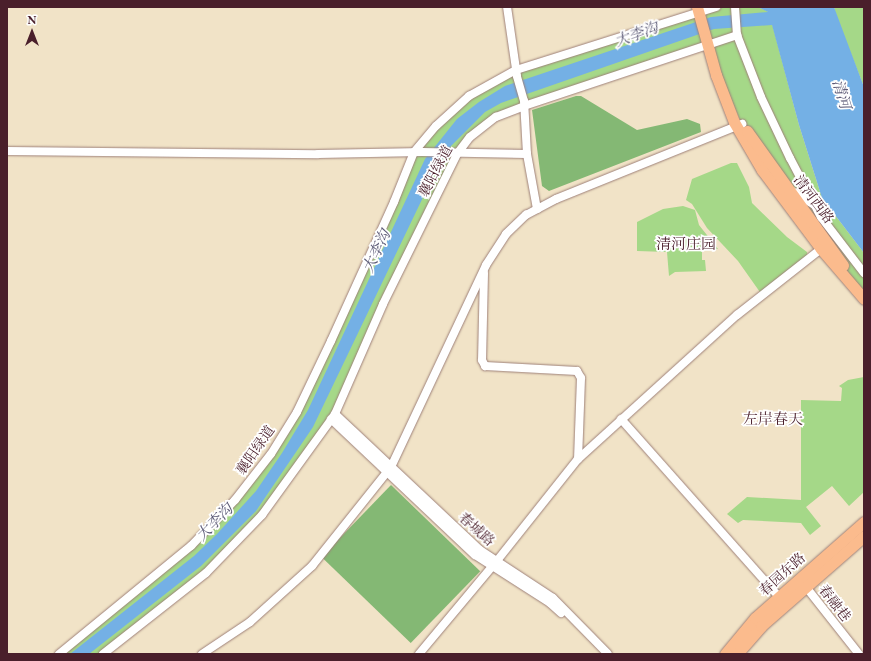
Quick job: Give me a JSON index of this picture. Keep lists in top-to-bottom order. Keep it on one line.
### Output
{"streets":{"main road":["清河西路","春园东路"],"street":["襄阳绿道","春城路","春融巷"]},"crossings":[["襄阳绿道","春城路"],["春园东路","春融巷"]],"districts":["清河庄园","左岸春天"],"water":["大李沟","清河"],"north":"top"}
